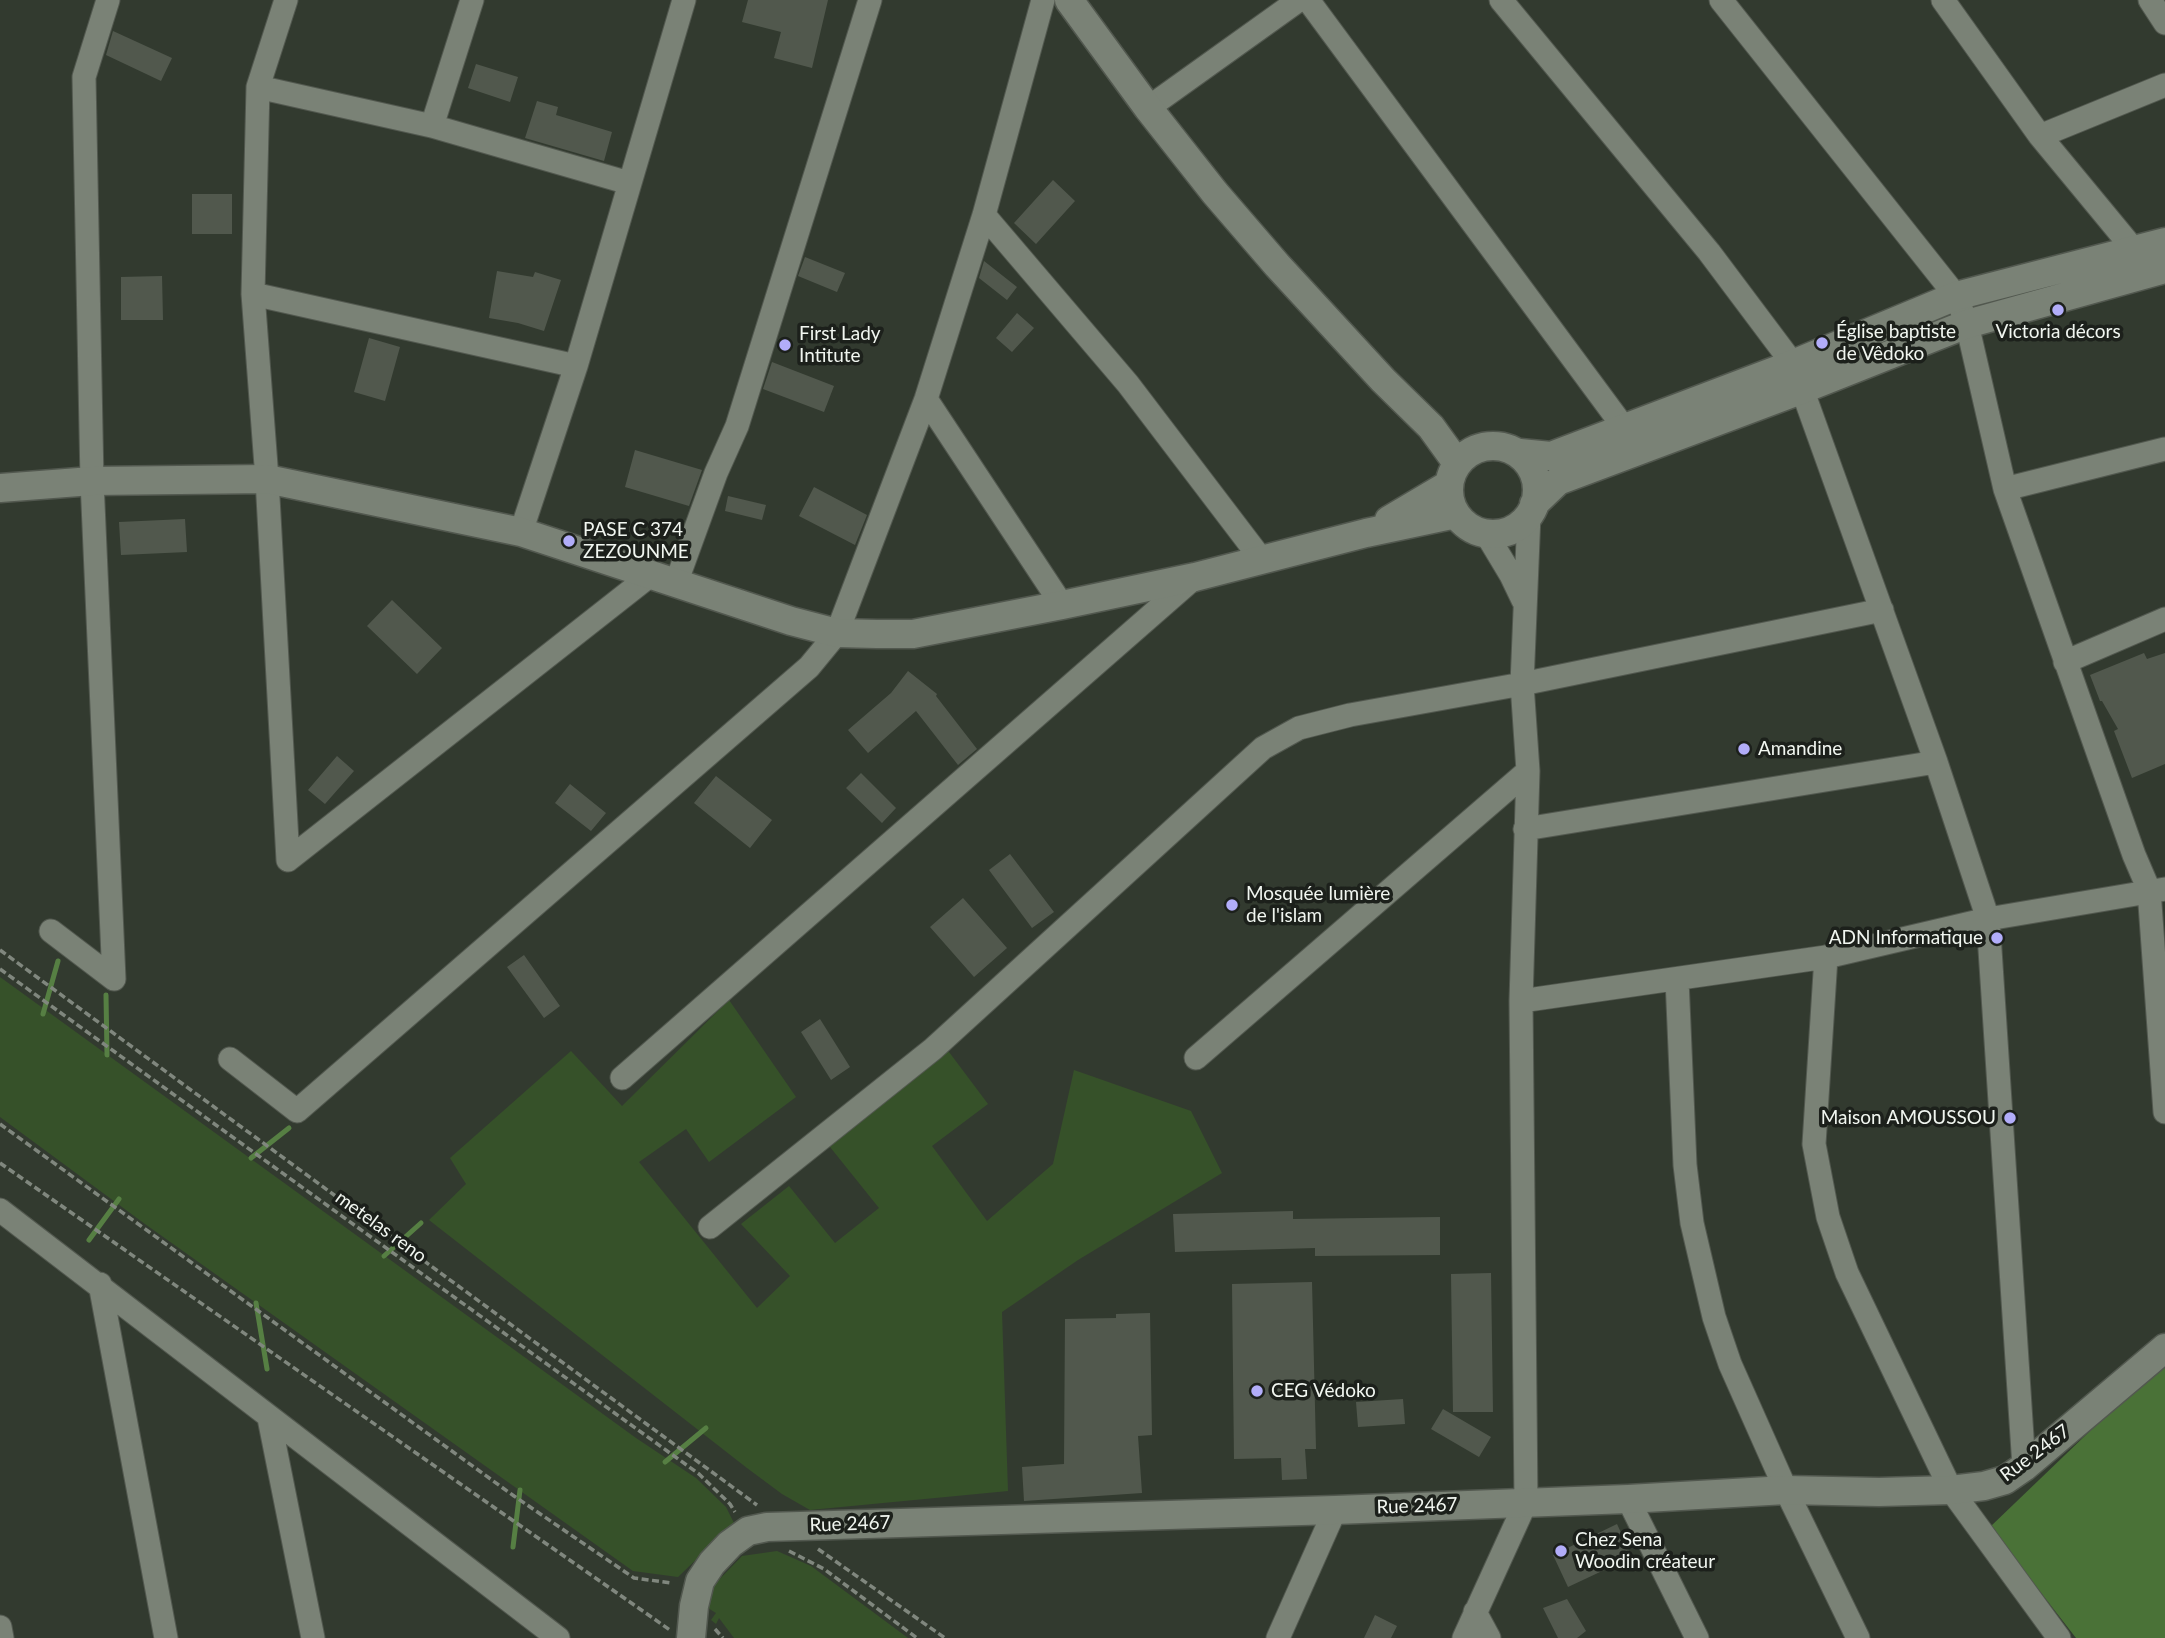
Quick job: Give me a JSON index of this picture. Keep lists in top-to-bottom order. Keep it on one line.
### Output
{"streets":{"street":["Rue 2467"],"path":["metelas reno"]},"places":["Victoria décors","Église baptiste de Vêdoko","First Lady Intitute","PASE C 374 ZEZOUNME","Amandine","Mosquée lumière de l'islam","ADN Informatique","Maison AMOUSSOU","CEG Védoko","Chez Sena Woodin créateur"]}
